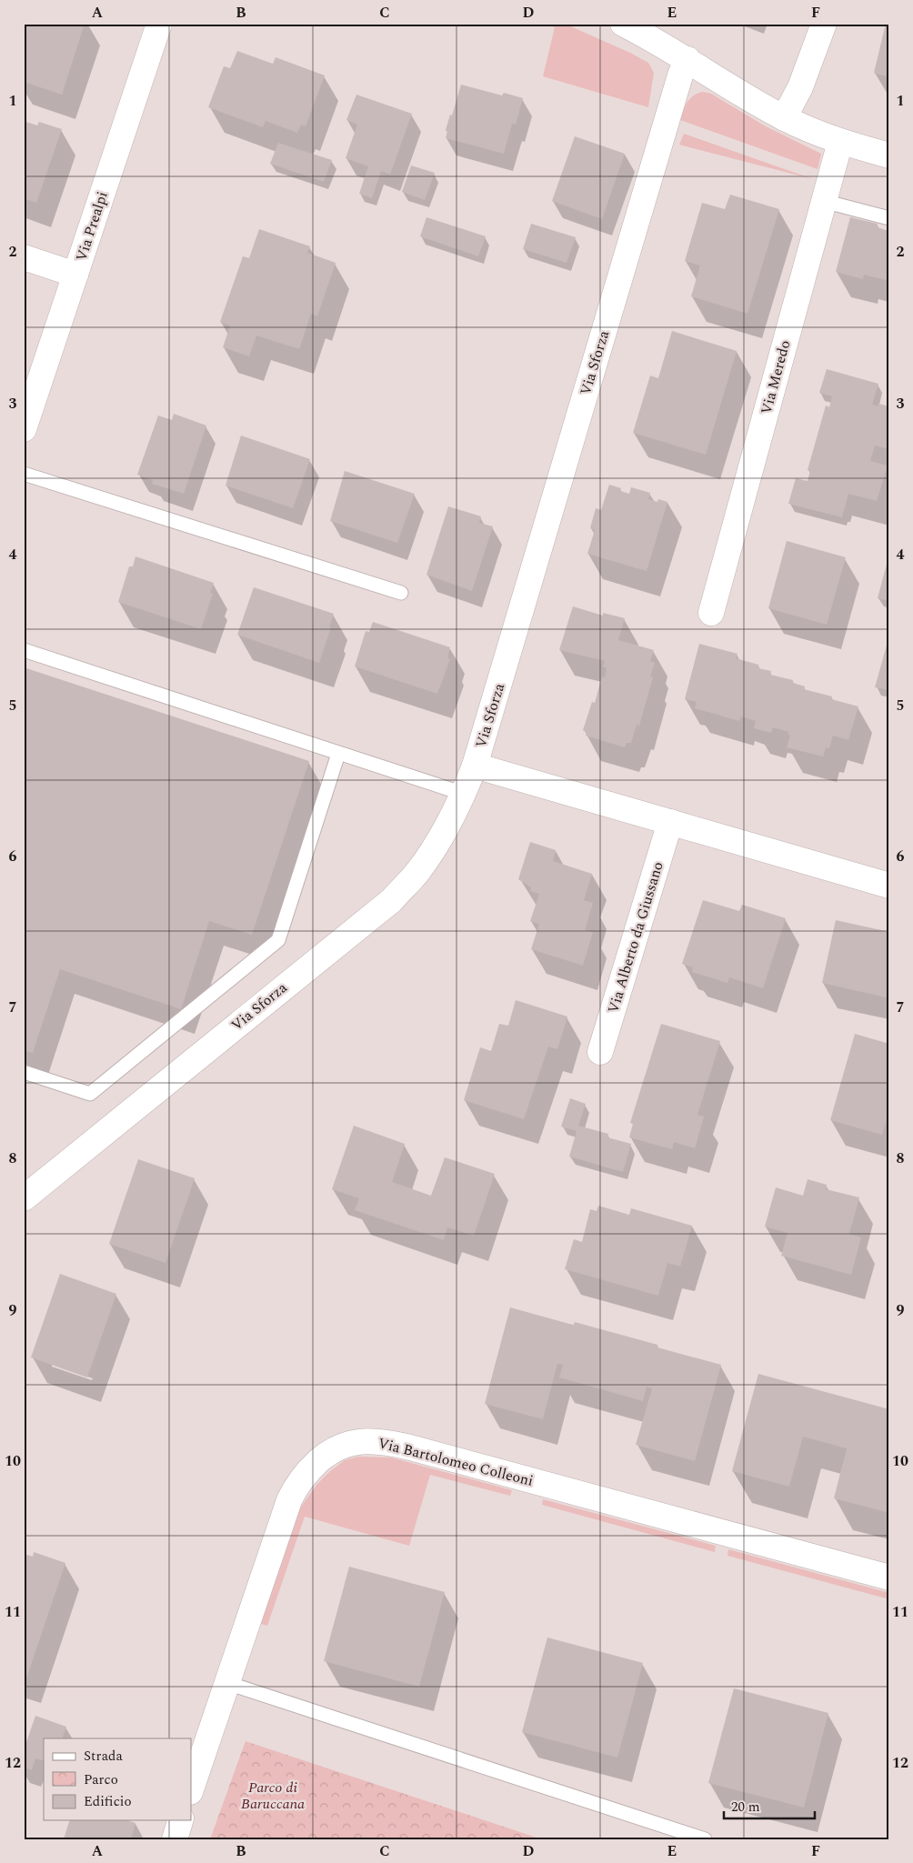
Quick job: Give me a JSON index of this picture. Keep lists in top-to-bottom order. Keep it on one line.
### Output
{"streets":{"street":["Via Prealpi","Via Sforza","Via Meredo","Via Alberto da Giussano","Via Bartolomeo Colleoni"]},"parks":["Parco di Baruccana"],"legend":["Strada","Parco","Edificio"],"scale_bar":"20 m","grid":{"columns":["A","B","C","D","E","F"],"rows":["1","2","3","4","5","6","7","8","9","10","11","12"]}}
